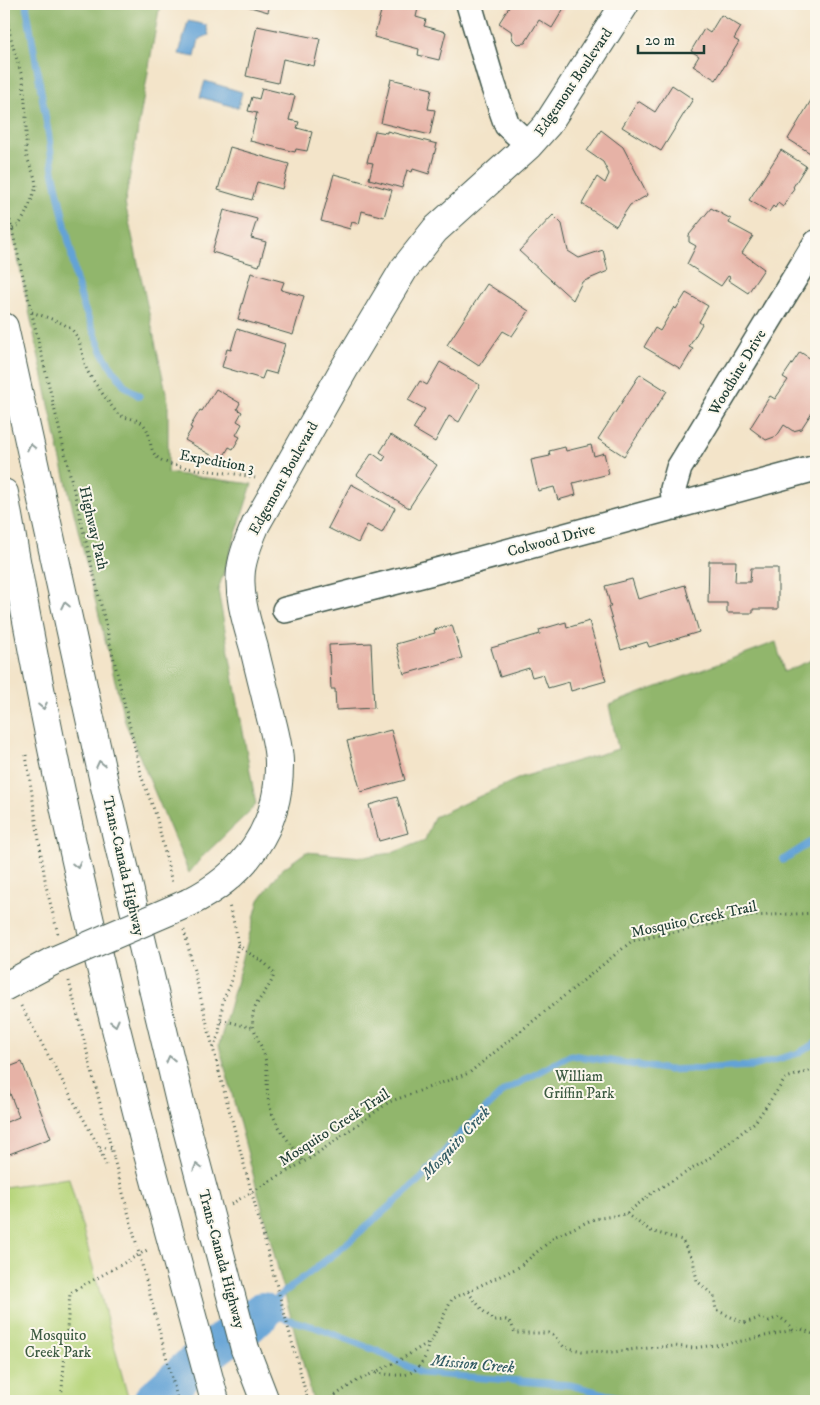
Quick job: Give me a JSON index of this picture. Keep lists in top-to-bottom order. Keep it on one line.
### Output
{"streets":{"main road":["Edgemont Boulevard","Trans-Canada Highway"],"street":["Woodbine Drive","Colwood Drive"],"path":["Expedition 3","Highway Path","Mosquito Creek Trail"]},"crossings":[["Edgemont Boulevard","Expedition 3"],["Edgemont Boulevard","Highway Path"],["Woodbine Drive","Colwood Drive"],["Expedition 3","Highway Path"]],"water":["Mosquito Creek","Mission Creek"],"parks":["William Griffin Park","Mosquito Creek Park"],"scale_bar":"20 m"}
